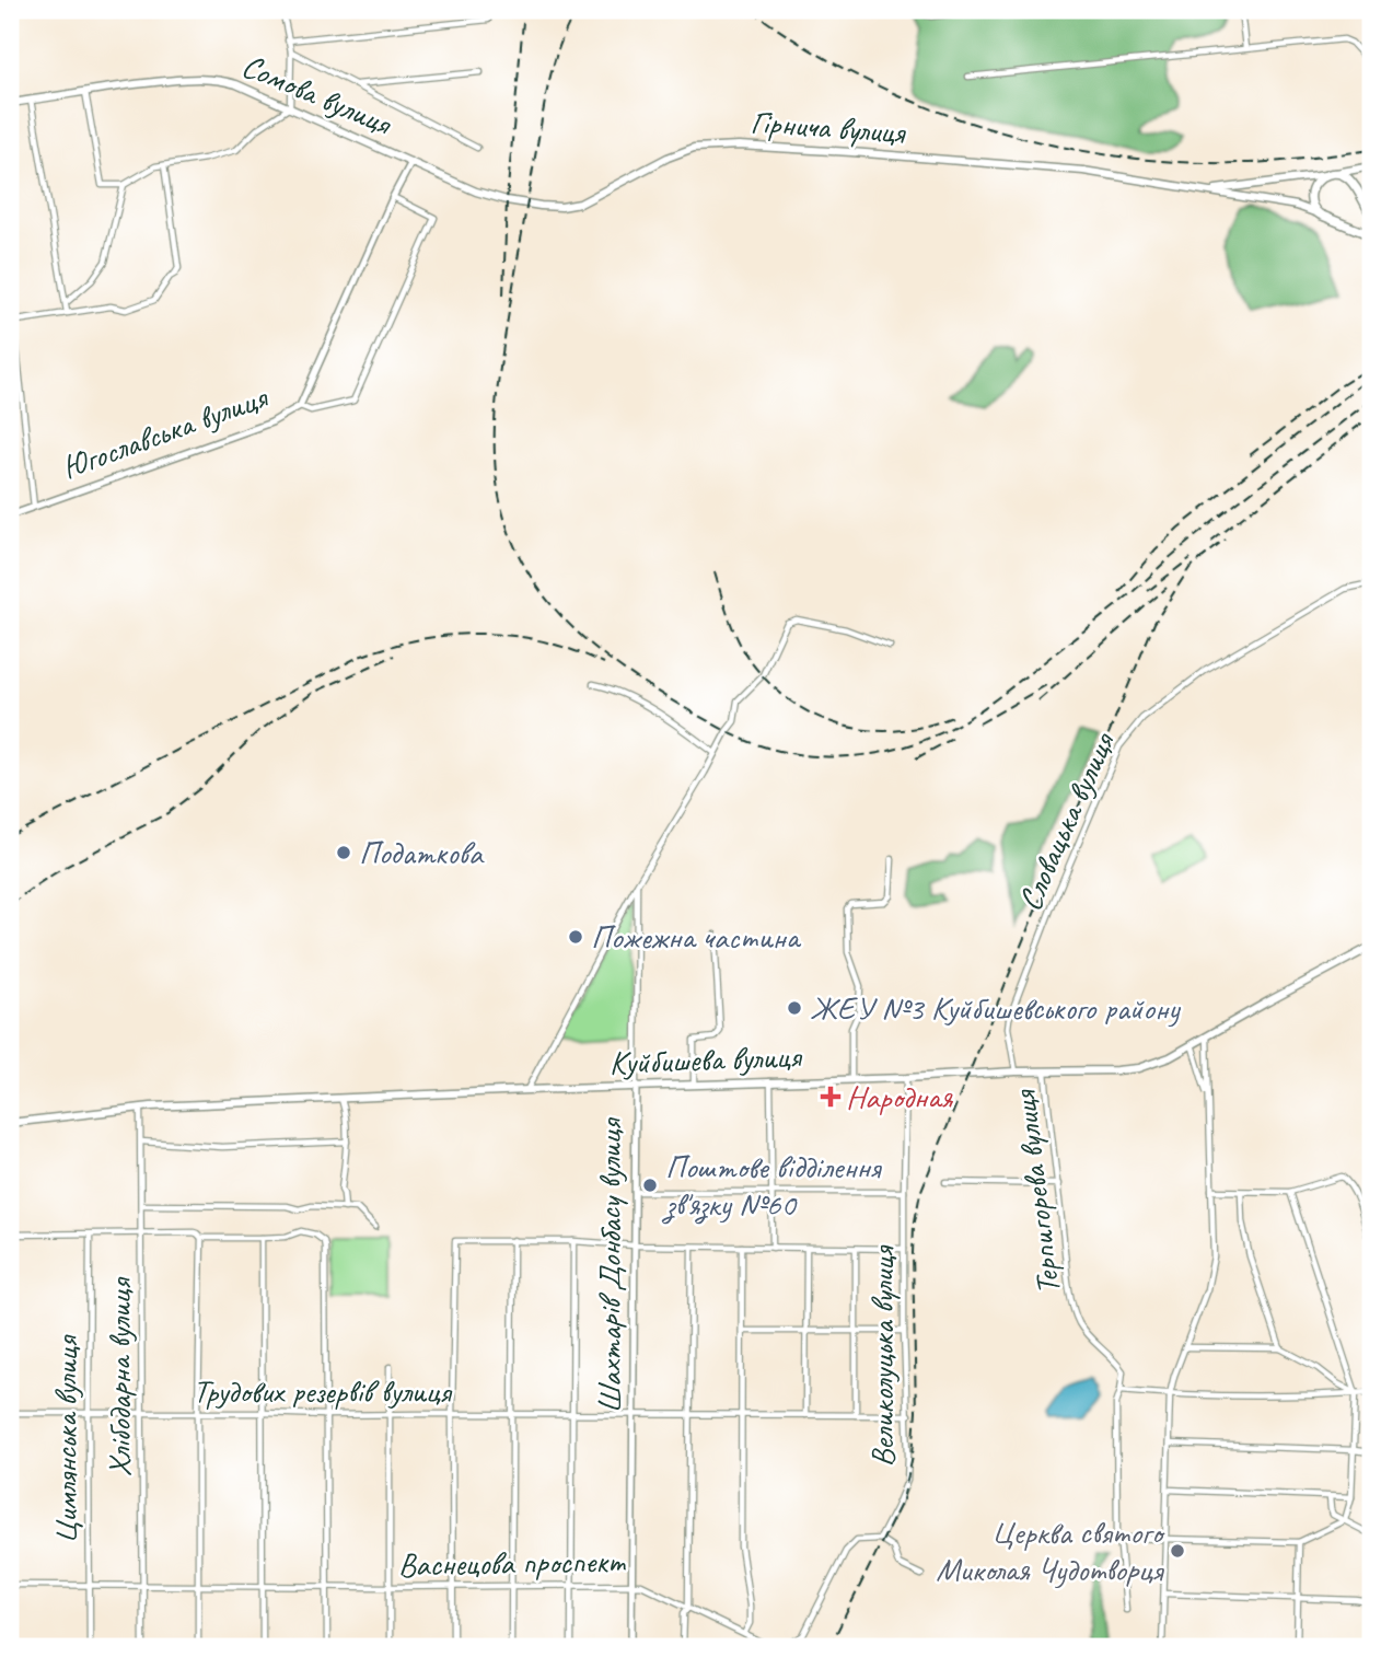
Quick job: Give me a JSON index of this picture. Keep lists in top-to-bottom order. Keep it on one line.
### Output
{"streets":{"main road":["Сомова вулиця","Гірнича вулиця","Куйбишева вулиця"],"street":["Югославська вулиця","Словацька вулиця","Терпигорева вулиця","Шахтарів Донбасу вулиця","Великолуцька вулиця","Хлібодарна вулиця","Трудових резервів вулиця","Цимлянська вулиця","Васнецова проспект"]},"crossings":[["Сомова вулиця","Гірнича вулиця"],["Сомова вулиця","Югославська вулиця"],["Словацька вулиця","Куйбишева вулиця"],["Куйбишева вулиця","Терпигорева вулиця"],["Куйбишева вулиця","Шахтарів Донбасу вулиця"],["Куйбишева вулиця","Великолуцька вулиця"],["Куйбишева вулиця","Хлібодарна вулиця"],["Шахтарів Донбасу вулиця","Трудових резервів вулиця"],["Шахтарів Донбасу вулиця","Васнецова проспект"],["Великолуцька вулиця","Трудових резервів вулиця"],["Великолуцька вулиця","Васнецова проспект"],["Хлібодарна вулиця","Трудових резервів вулиця"],["Хлібодарна вулиця","Васнецова проспект"],["Трудових резервів вулиця","Цимлянська вулиця"],["Цимлянська вулиця","Васнецова проспект"]],"places":{"other":["Податкова","Пожежна частина","ЖЕУ №3 Куйбишевського району","Поштове відділення зв'язку №60","Церква святого Миколая Чудотворця"],"health":["Народная"]}}
